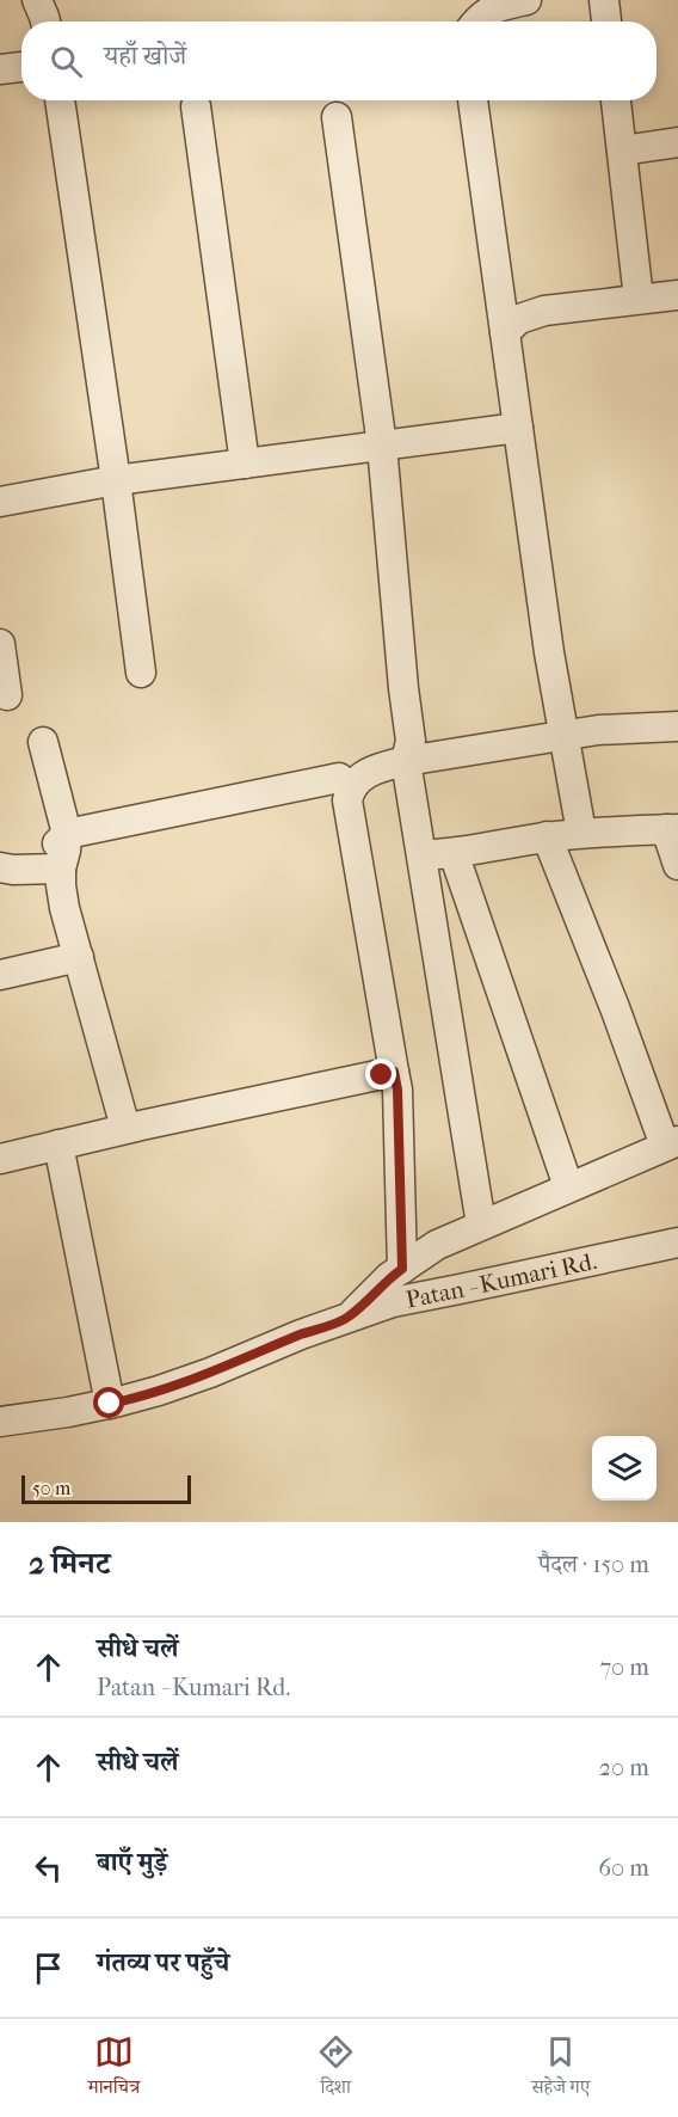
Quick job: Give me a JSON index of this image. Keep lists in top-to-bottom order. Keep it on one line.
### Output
{"streets":{"street":["Patan - Kumari Rd."]},"scale_bar":"50 m","page":{"search":"यहाँ खोजें","scale":"50 m","heading":["2 मिनट","पैदल · 150 m"],"list":[["सीधे चलें","Patan - Kumari Rd.","70 m"],["सीधे चलें","20 m"],["बाएँ मुड़ें","60 m"],"गंतव्य पर पहुँचे"],"nav":["मानचित्र","दिशा","सहेजे गए"]}}
